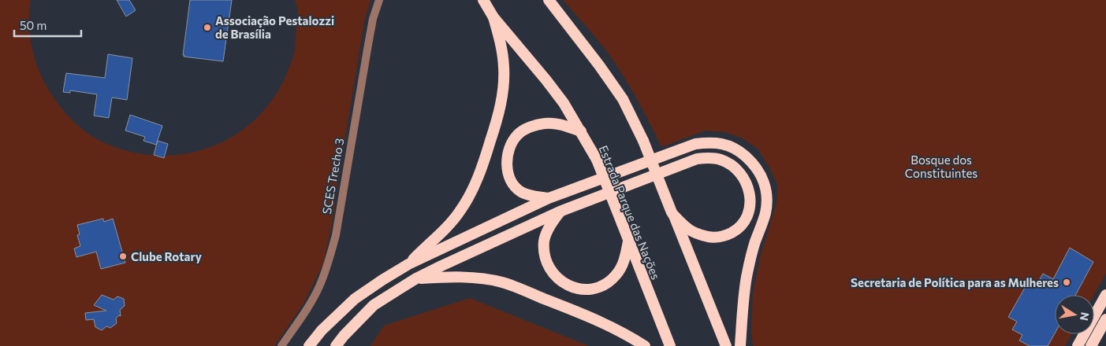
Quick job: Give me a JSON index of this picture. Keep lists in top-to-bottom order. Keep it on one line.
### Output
{"streets":{"highway":["Estrada Parque das Nações"],"street":["SCES Trecho 3"]},"parks":["Bosque dos Constituintes"],"places":["Associação Pestalozzi de Brasília","Clube Rotary","Secretaria de Política para as Mulheres"],"scale_bar":"50 m","north":"right"}
